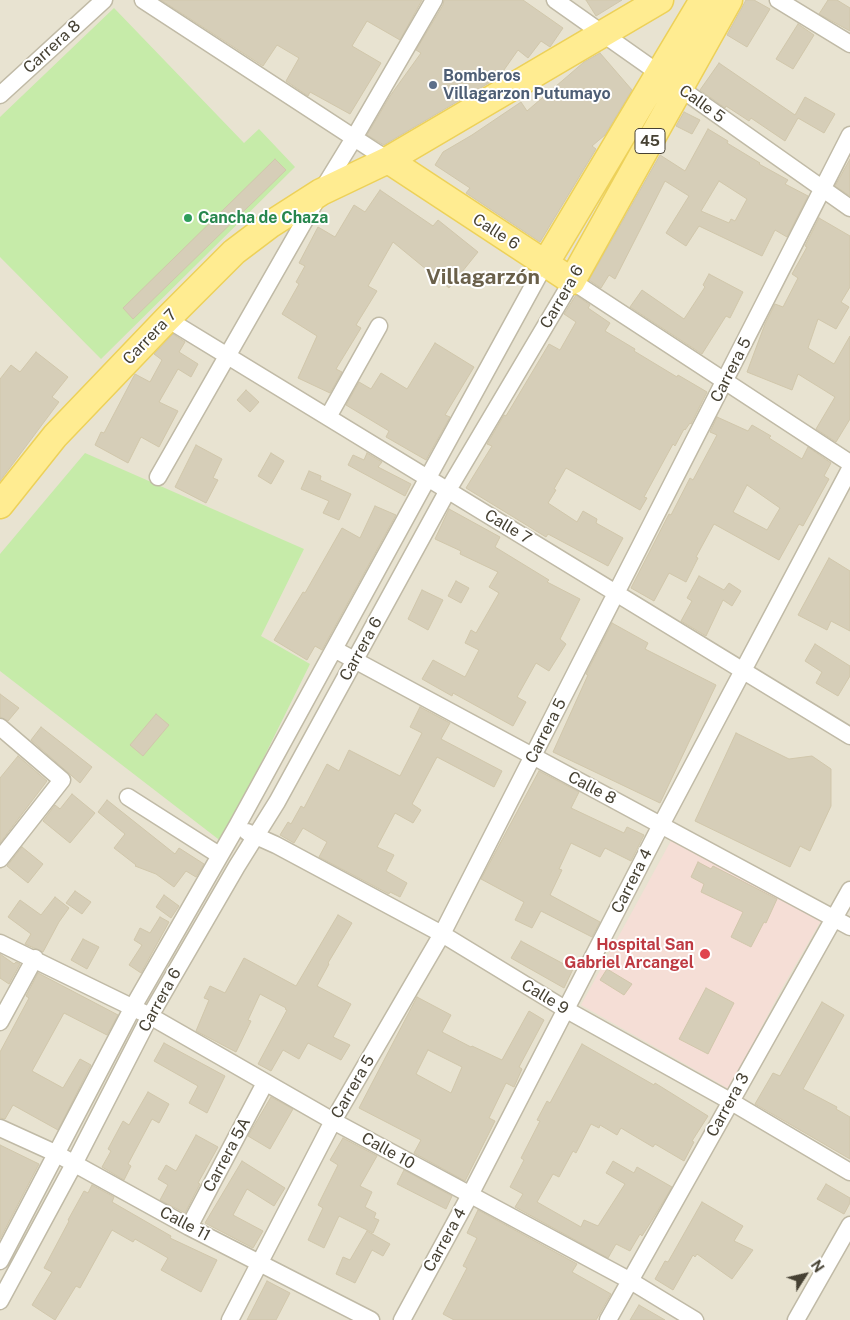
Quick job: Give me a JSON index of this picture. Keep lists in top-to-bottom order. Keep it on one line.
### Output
{"streets":{"main road":["45","Calle 6","Carrera 6","Carrera 7"],"street":["Carrera 8","Calle 5","Carrera 5","Calle 7","Calle 8","Carrera 4","Calle 9","Carrera 3","Calle 10","Carrera 5A","Calle 11"]},"crossings":[["Calle 5","Carrera 6"],["Calle 5","Carrera 7"],["Calle 5","Carrera 5"],["Calle 6","Carrera 6"],["Calle 6","Carrera 7"],["Calle 6","Carrera 5"],["Carrera 6","Calle 7"],["Carrera 6","Calle 8"],["Carrera 6","Calle 9"],["Carrera 6","Calle 10"],["Carrera 6","Calle 11"],["Carrera 7","Calle 7"],["Carrera 5","Calle 7"],["Carrera 5","Calle 8"],["Carrera 5","Calle 9"],["Carrera 5","Calle 10"],["Carrera 5","Calle 11"],["Calle 7","Carrera 4"],["Calle 8","Carrera 4"],["Calle 8","Carrera 3"],["Carrera 4","Calle 9"],["Carrera 4","Calle 10"],["Calle 9","Carrera 3"],["Carrera 3","Calle 10"],["Calle 10","Carrera 5A"],["Carrera 5A","Calle 11"]],"districts":["Villagarzón"],"places":["Bomberos Villagarzon Putumayo","Cancha de Chaza","Hospital San Gabriel Arcangel"],"north":"top right"}
